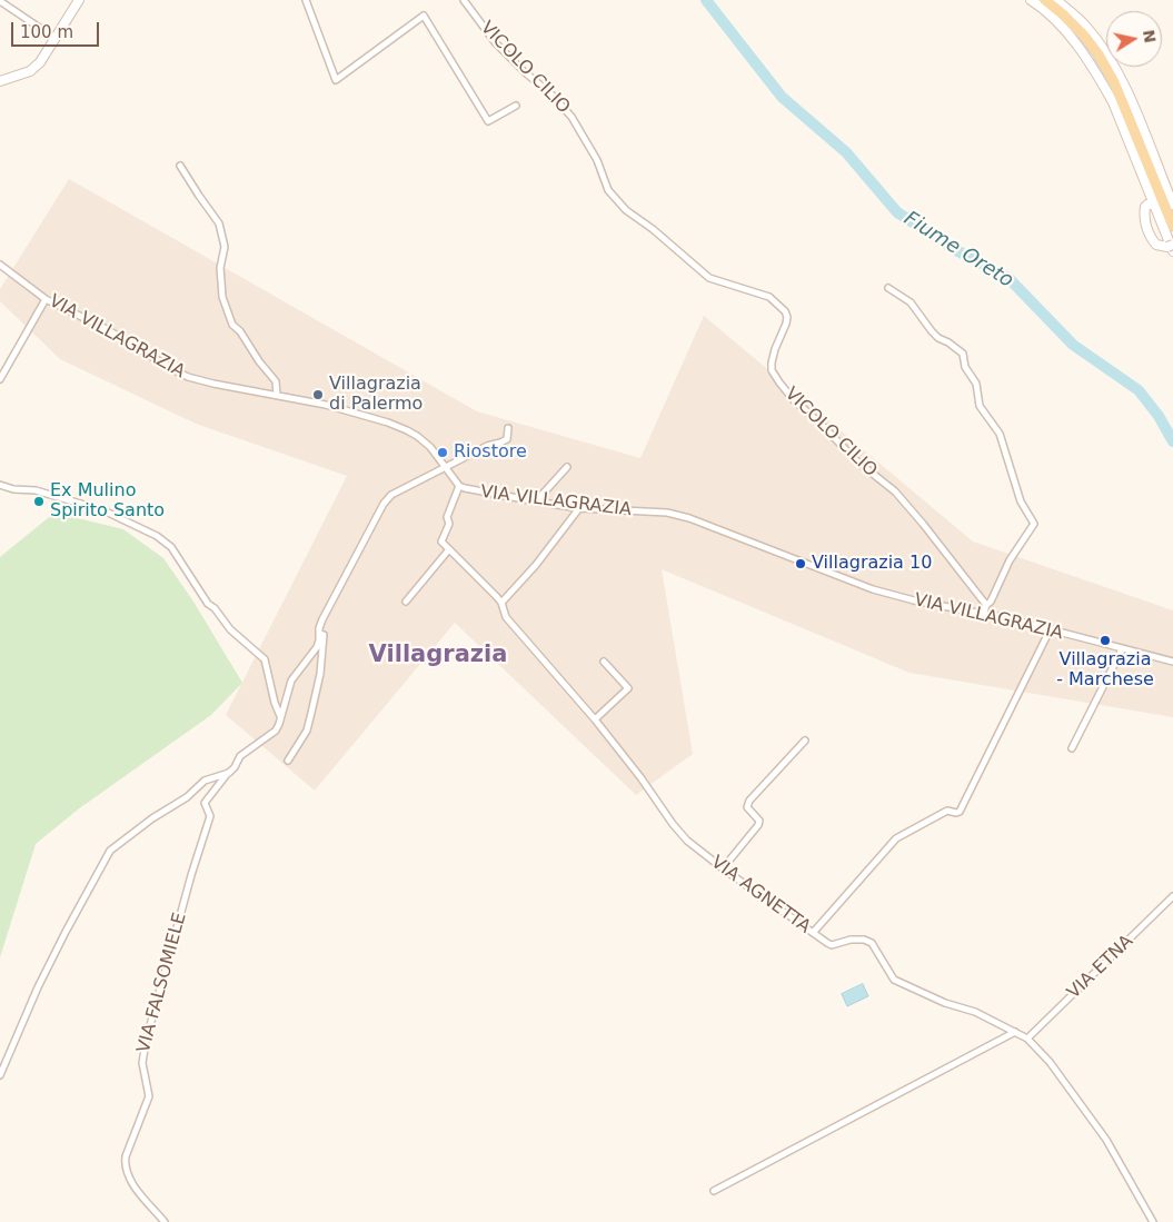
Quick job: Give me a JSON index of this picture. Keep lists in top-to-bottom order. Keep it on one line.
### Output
{"streets":{"street":["VICOLO CILIO","VIA VILLAGRAZIA","VIA AGNETTA","VIA ETNA","VIA FALSOMIELE"]},"crossings":[["VIA AGNETTA","VIA ETNA"]],"districts":["Villagrazia"],"water":["Fiume Oreto"],"places":["Villagrazia di Palermo","Riostore","Ex Mulino Spirito Santo","Villagrazia 10","Villagrazia - Marchese"],"scale_bar":"100 m","north":"right"}
